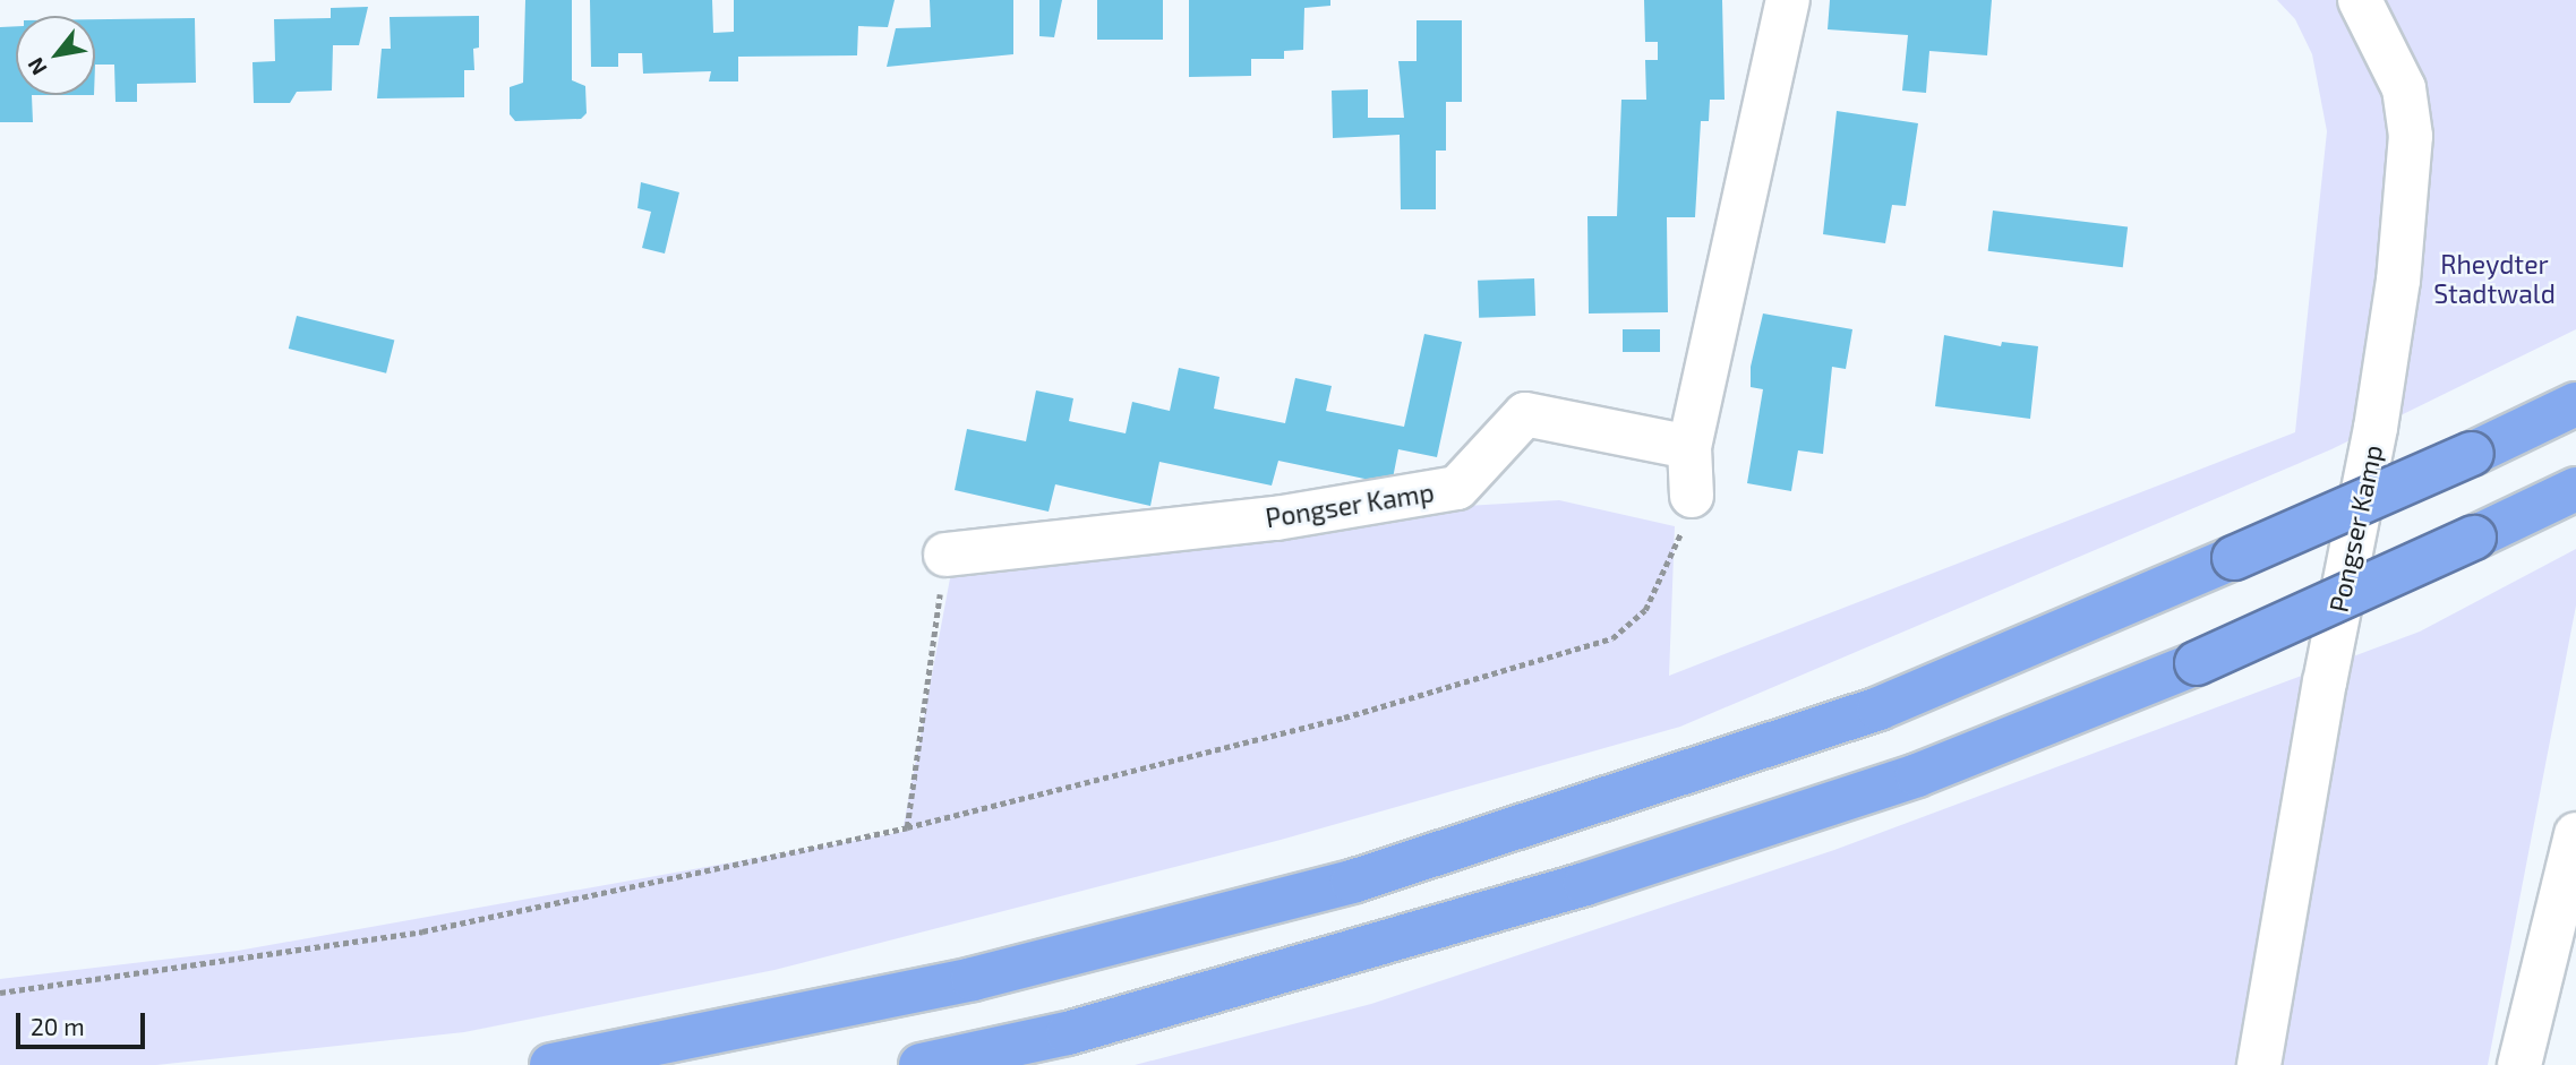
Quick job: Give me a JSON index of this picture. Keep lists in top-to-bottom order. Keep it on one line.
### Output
{"streets":{"street":["Pongser Kamp"]},"parks":["Rheydter Stadtwald"],"scale_bar":"20 m","north":"bottom left"}
